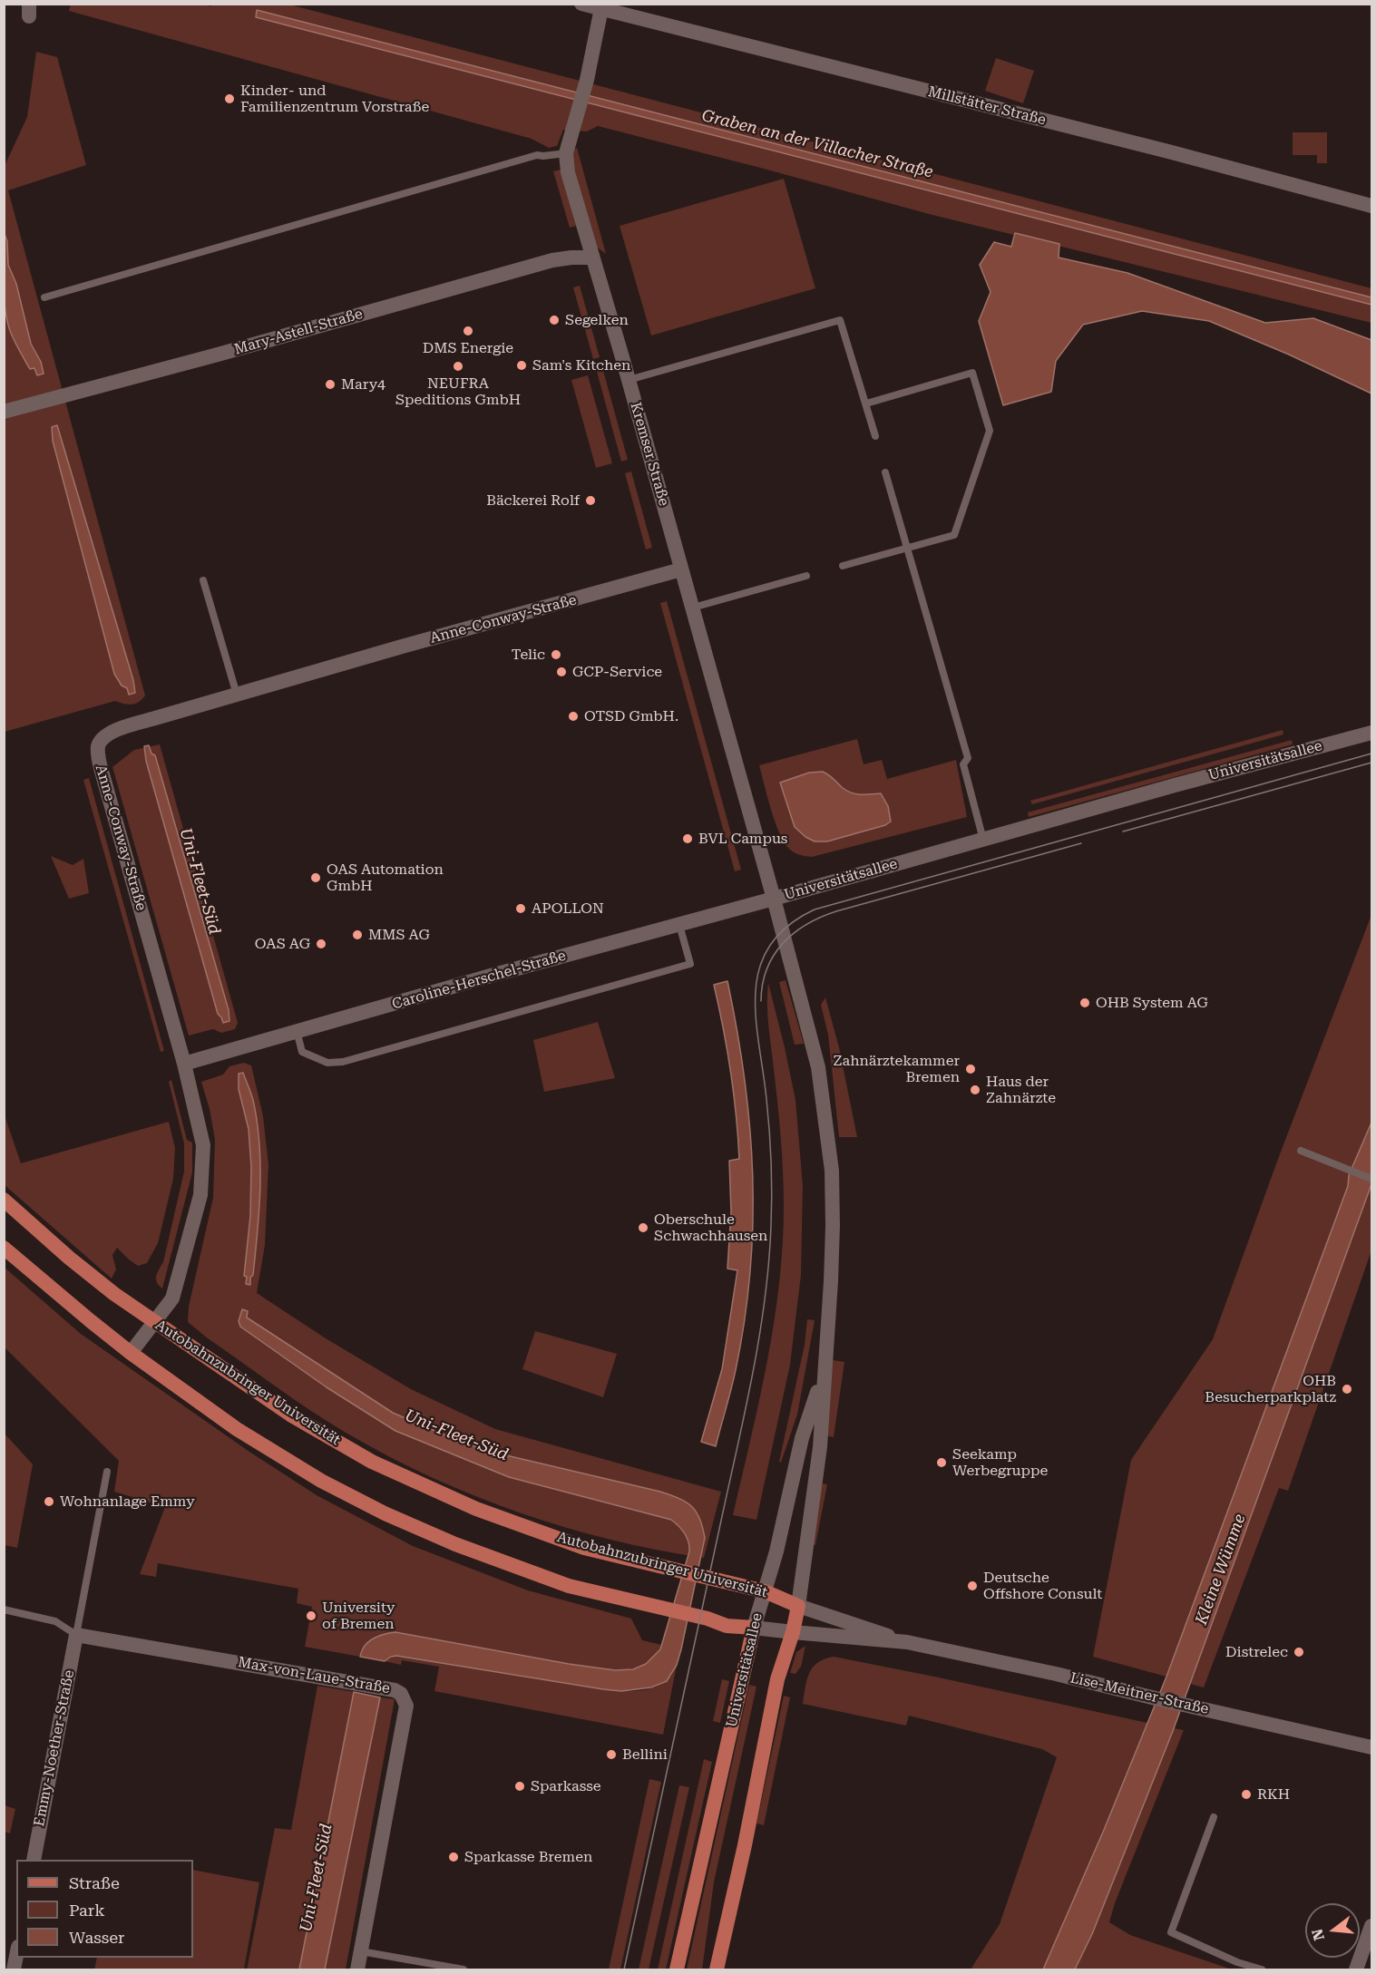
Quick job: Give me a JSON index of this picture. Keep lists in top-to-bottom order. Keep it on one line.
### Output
{"streets":{"main road":["Universitätsallee","Autobahnzubringer Universität"],"street":["Millstätter Straße","Mary-Astell-Straße","Kremser Straße","Anne-Conway-Straße","Caroline-Herschel-Straße","Max-von-Laue-Straße","Lise-Meitner-Straße","Emmy-Noether-Straße"]},"crossings":[["Millstätter Straße","Kremser Straße"],["Mary-Astell-Straße","Kremser Straße"],["Kremser Straße","Anne-Conway-Straße"],["Kremser Straße","Universitätsallee"],["Kremser Straße","Caroline-Herschel-Straße"],["Anne-Conway-Straße","Caroline-Herschel-Straße"],["Anne-Conway-Straße","Autobahnzubringer Universität"],["Universitätsallee","Caroline-Herschel-Straße"],["Universitätsallee","Autobahnzubringer Universität"],["Universitätsallee","Lise-Meitner-Straße"],["Autobahnzubringer Universität","Lise-Meitner-Straße"],["Max-von-Laue-Straße","Emmy-Noether-Straße"]],"water":["Graben an der Villacher Straße","Uni-Fleet-Süd","Kleine Wümme"],"places":["Kinder- und Familienzentrum Vorstraße","Segelken","DMS Energie","Sam's Kitchen","NEUFRA Speditions GmbH","Mary4","Bäckerei Rolf","Telic","GCP-Service","OTSD GmbH.","BVL Campus","OAS Automation GmbH","APOLLON","MMS AG","OAS AG","OHB System AG","Zahnärztekammer Bremen","Haus der Zahnärzte","Oberschule Schwachhausen","OHB Besucherparkplatz","Seekamp Werbegruppe","Wohnanlage Emmy","Deutsche Offshore Consult","University of Bremen","Distrelec","Bellini","Sparkasse","RKH","Sparkasse Bremen"],"legend":["Straße","Park","Wasser"],"north":"left"}
